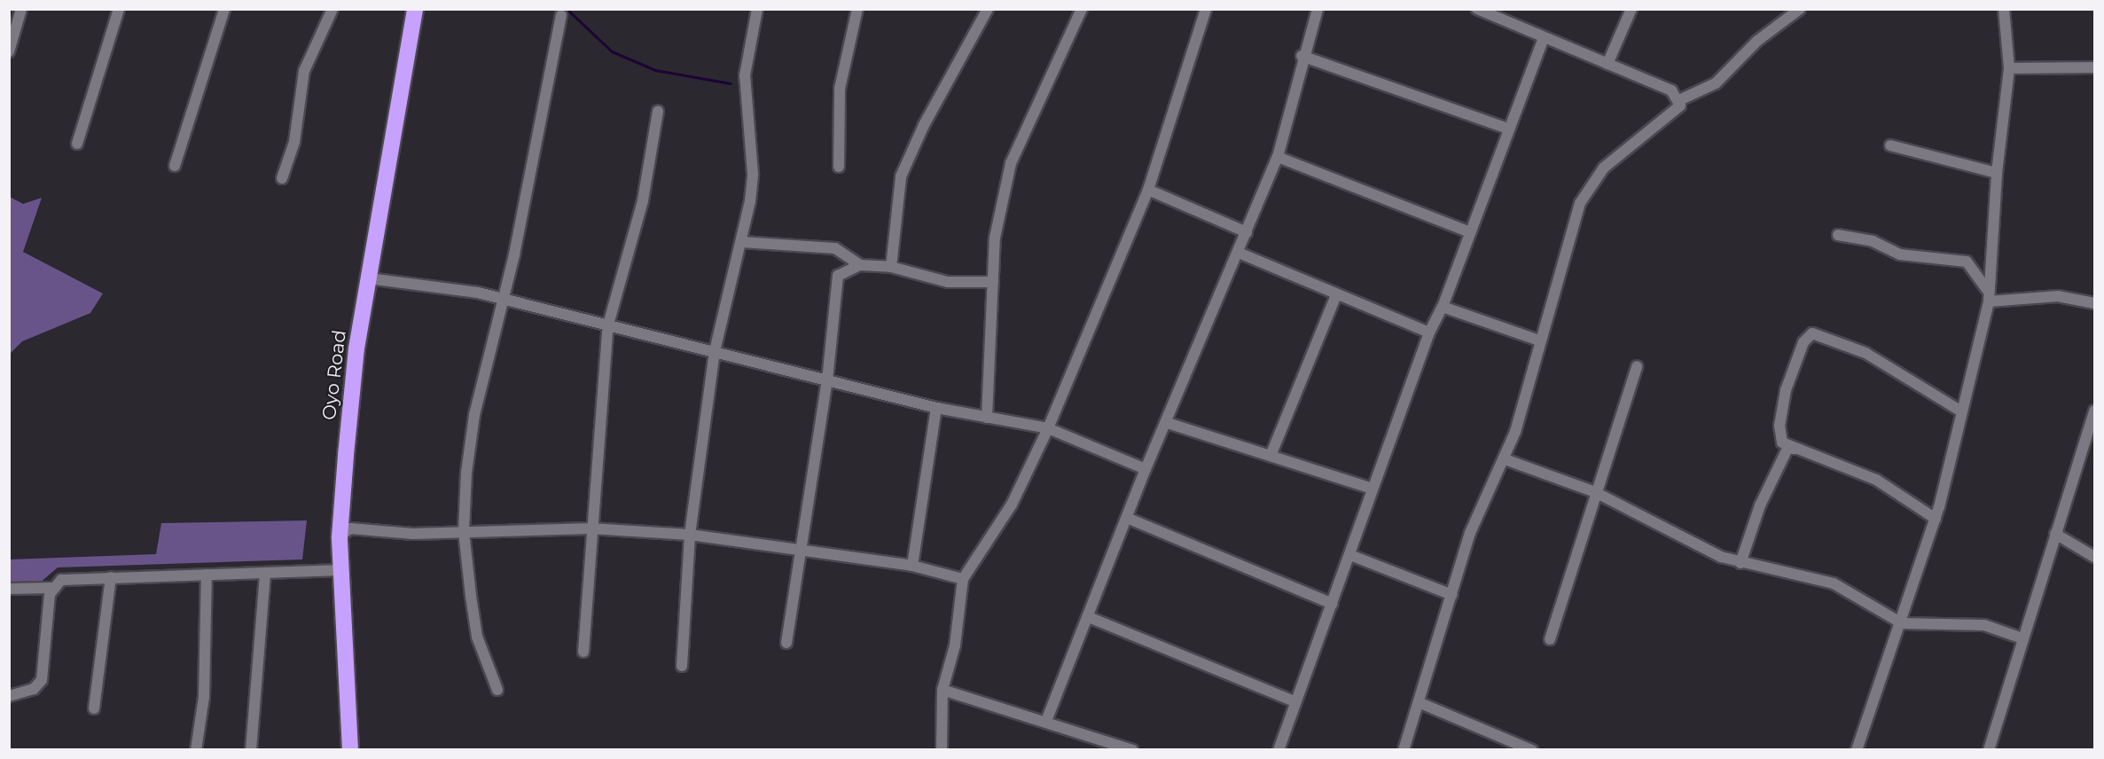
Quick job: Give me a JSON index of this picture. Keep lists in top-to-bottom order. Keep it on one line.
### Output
{"streets":{"highway":["Oyo Road"]}}
